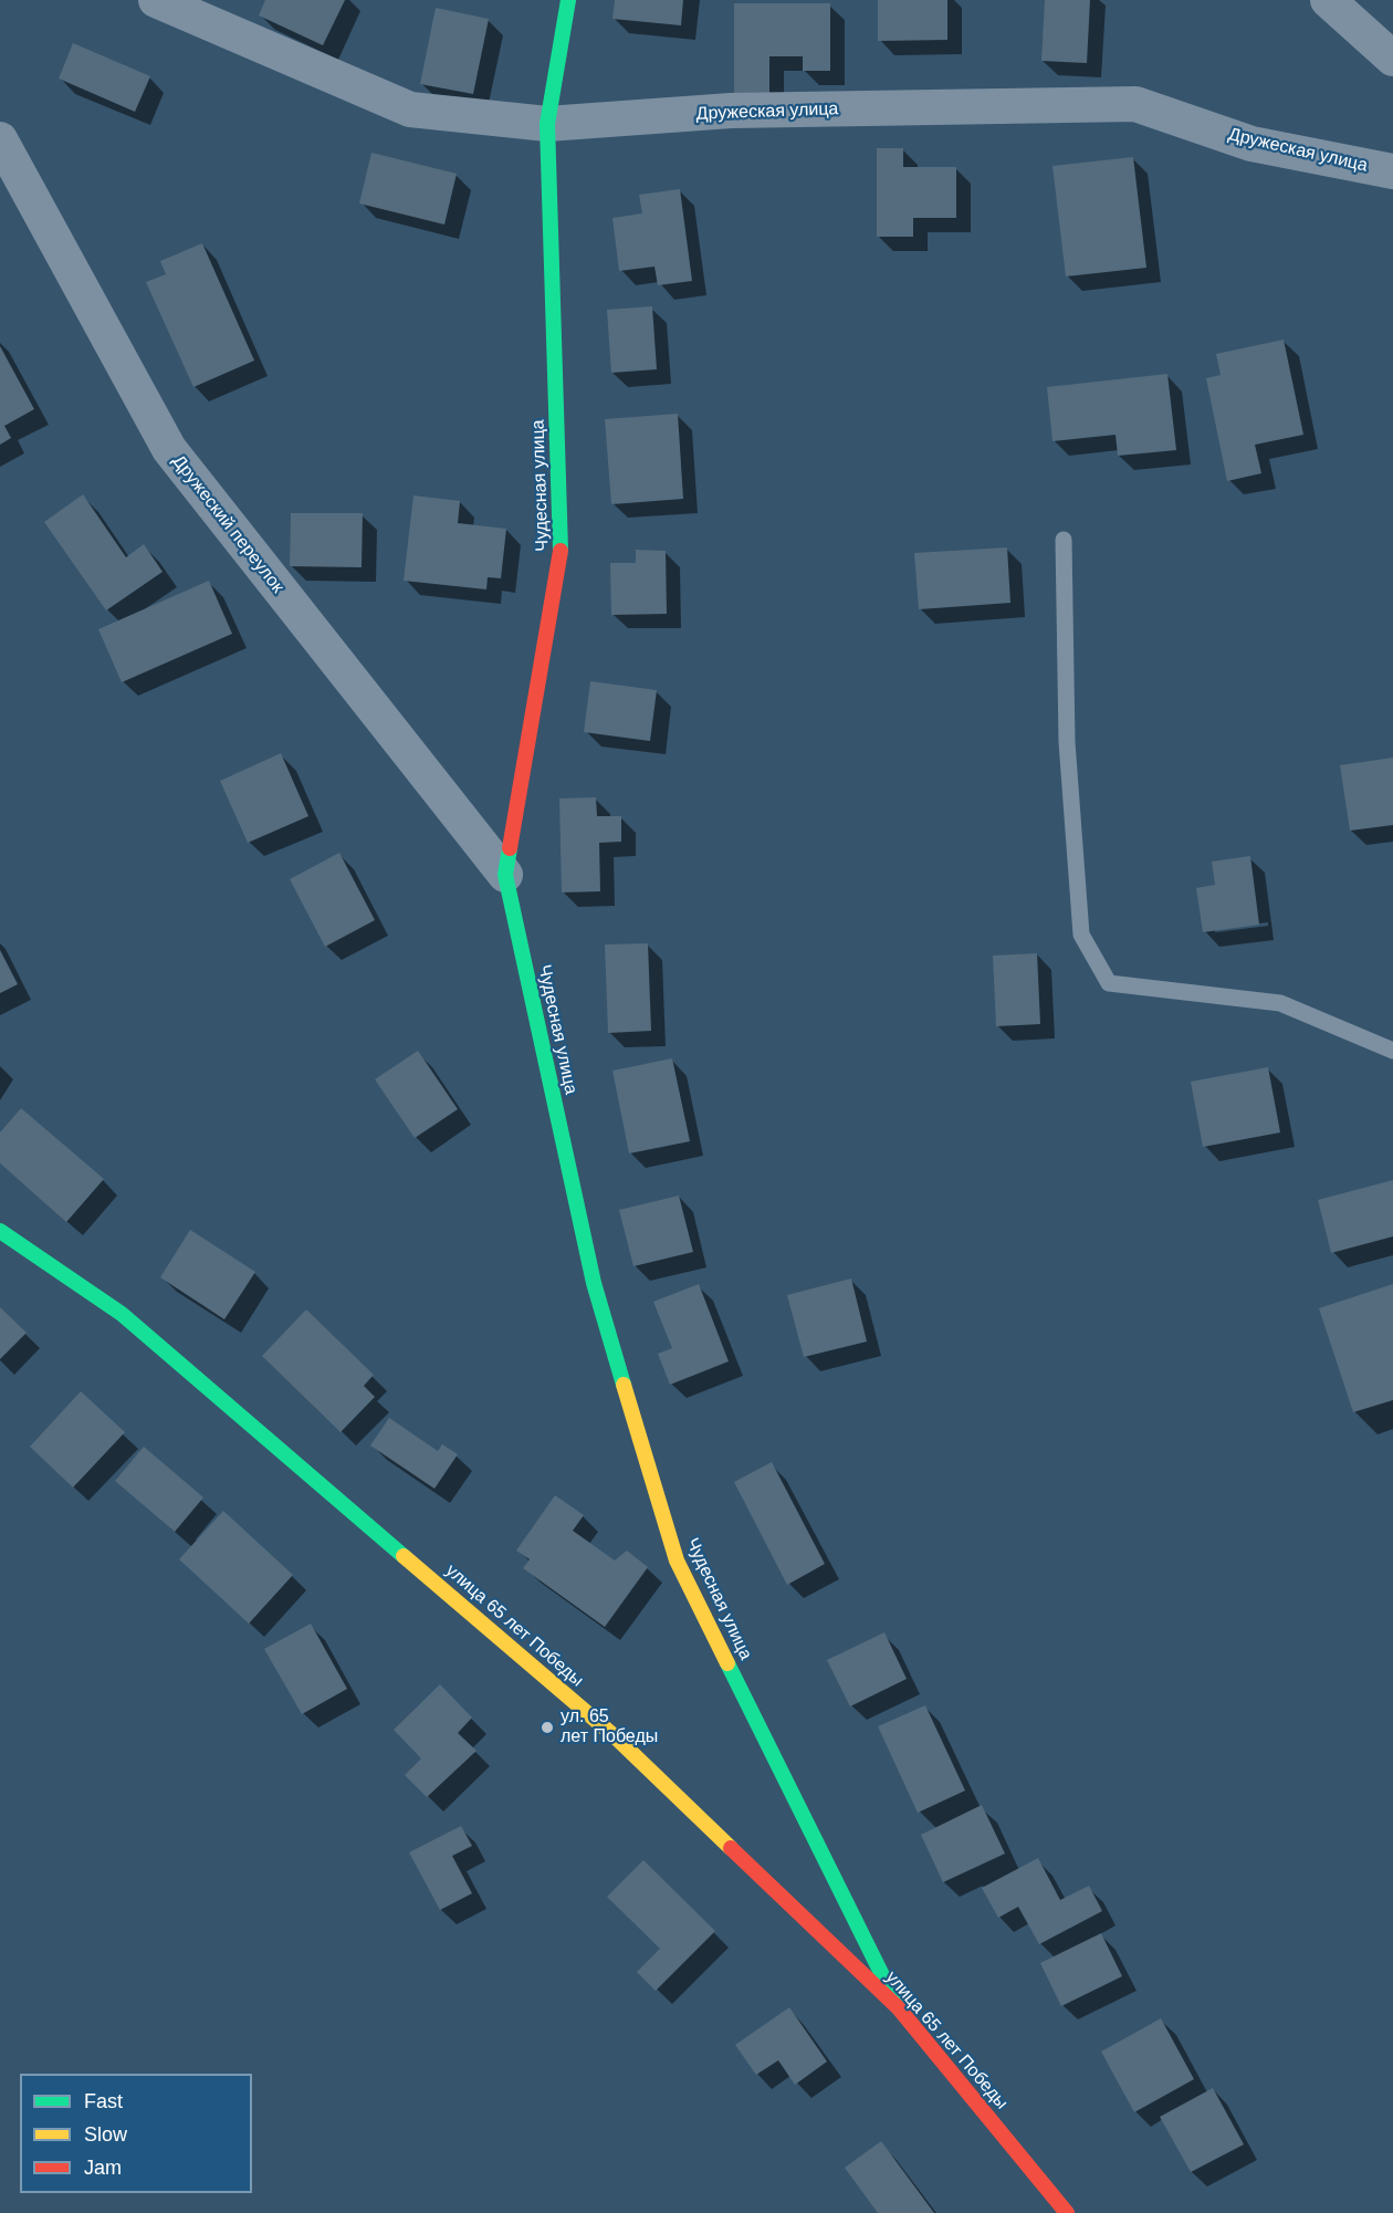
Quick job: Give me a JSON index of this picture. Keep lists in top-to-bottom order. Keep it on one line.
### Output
{"streets":{"street":["Дружеская улица","Чудесная улица","Дружеский переулок","улица 65 лет Победы"]},"crossings":[["Дружеская улица","Чудесная улица"],["Чудесная улица","Дружеский переулок"],["Чудесная улица","улица 65 лет Победы"]],"places":["ул. 65 лет Победы"],"legend":["Fast","Slow","Jam"]}
